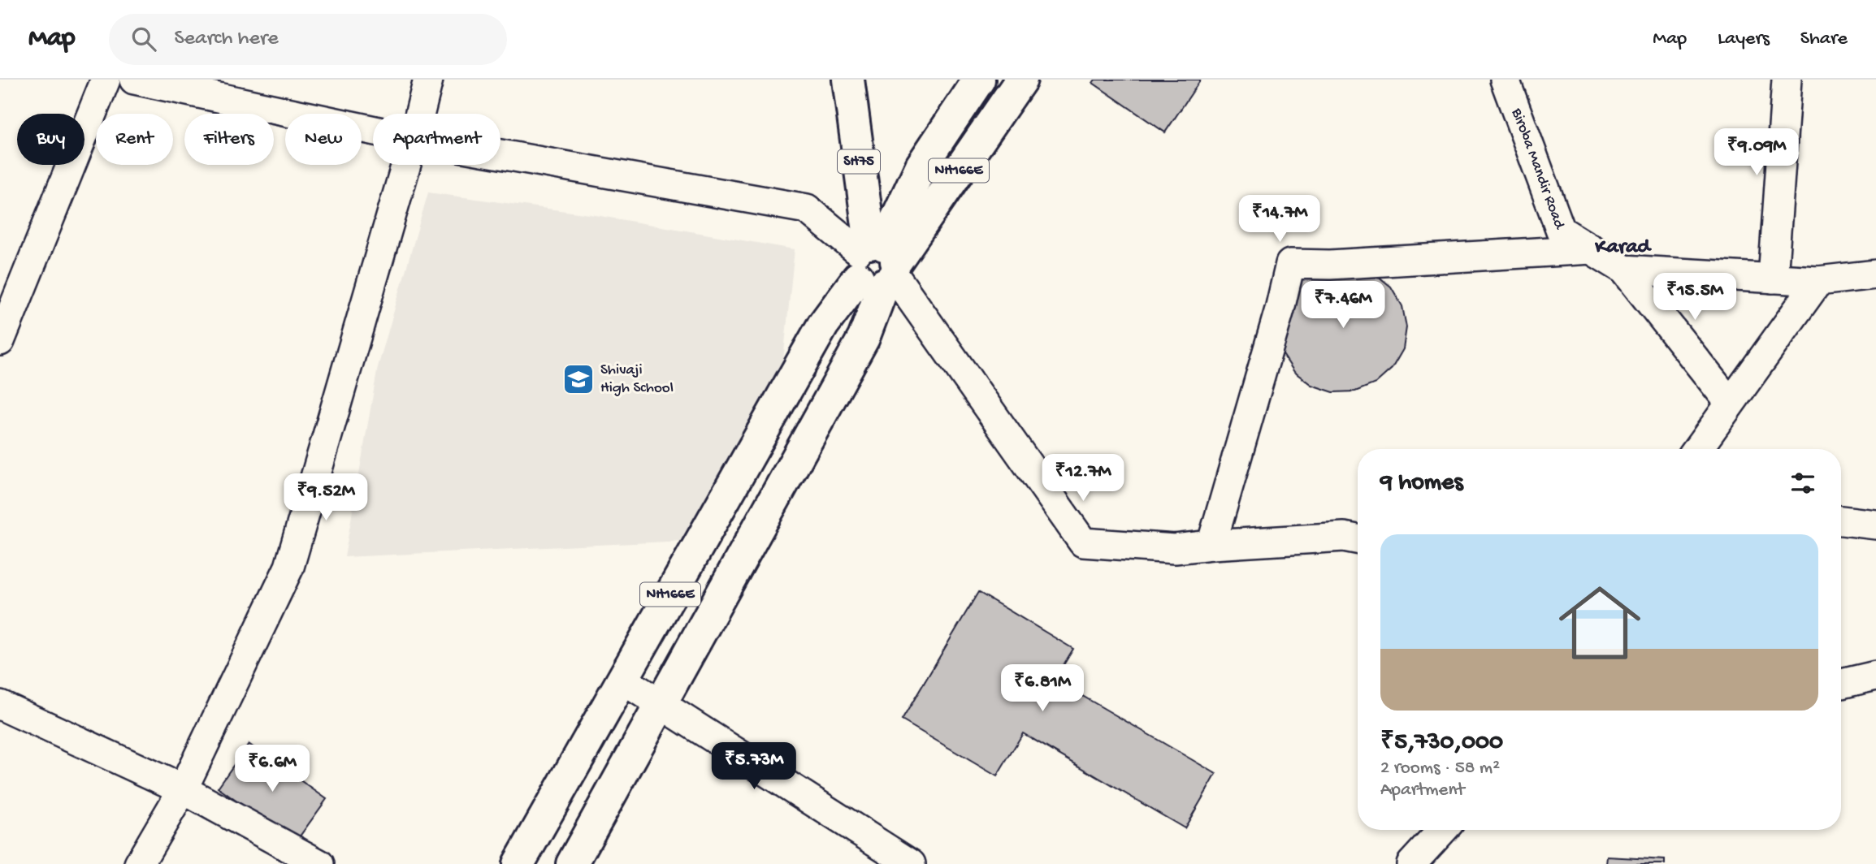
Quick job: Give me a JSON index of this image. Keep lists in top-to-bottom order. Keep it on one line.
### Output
{"streets":{"main road":["SH75","NH166E"],"street":["Biroba Mandir Road"]},"crossings":[["SH75","NH166E"]],"districts":["Karad"],"places":{"school or university":["Shivaji High School"]},"page":{"header":"Map","search":"Search here","nav":["Map","Layers","Share"],"chip":["Buy","Rent","Filters","New","Apartment"],"price":["₹9.09M","₹14.7M","₹15.5M","₹7.46M","₹12.7M","₹9.52M","₹6.81M","₹5.73M","₹6.6M"],"heading":"9 homes","list":[{"name":"₹5,730,000","note":"2 rooms · 58 m² · Apartment"}]}}
